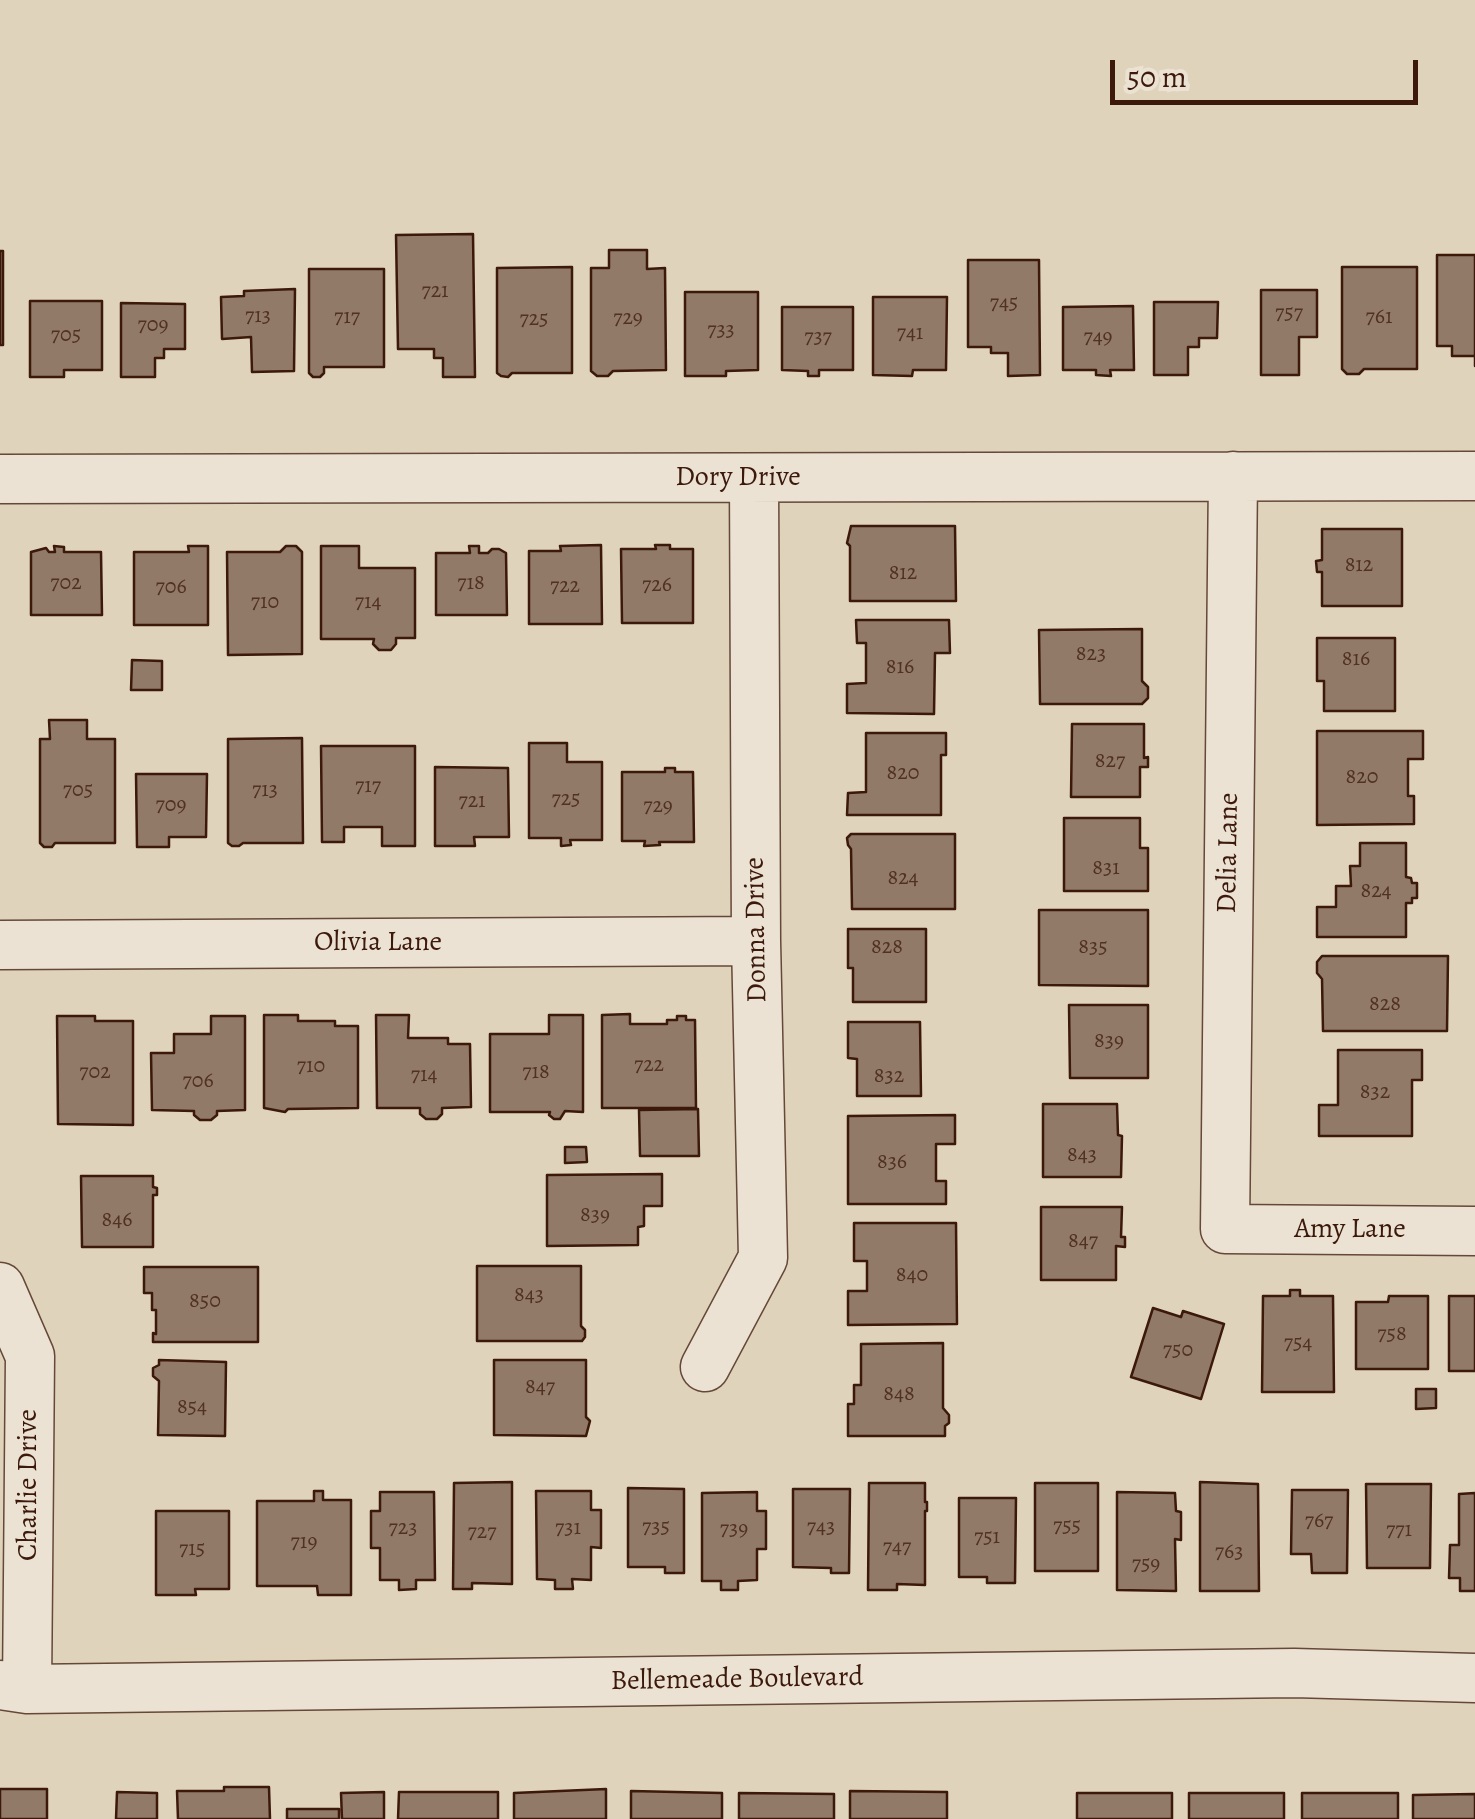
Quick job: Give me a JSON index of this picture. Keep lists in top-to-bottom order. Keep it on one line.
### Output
{"streets":{"street":["Dory Drive","Delia Lane","Donna Drive","Olivia Lane","Amy Lane","Charlie Drive","Bellemeade Boulevard"]},"crossings":[["Dory Drive","Delia Lane"],["Dory Drive","Donna Drive"],["Delia Lane","Amy Lane"],["Donna Drive","Olivia Lane"],["Charlie Drive","Bellemeade Boulevard"]],"house_numbers":["721","745","757","713","717","761","729","725","709","733","741","705","737","749","812","812","702","718","726","722","706","710","714","823","816","816","827","820","820","717","705","713","725","721","709","729","831","824","824","828","835","828","839","722","710","702","718","714","832","706","832","843","836","839","846","847","840","843","850","758","754","750","847","848","854","767","755","735","743","723","731","739","771","727","751","719","747","715","763","759"],"scale_bar":"50 m"}
